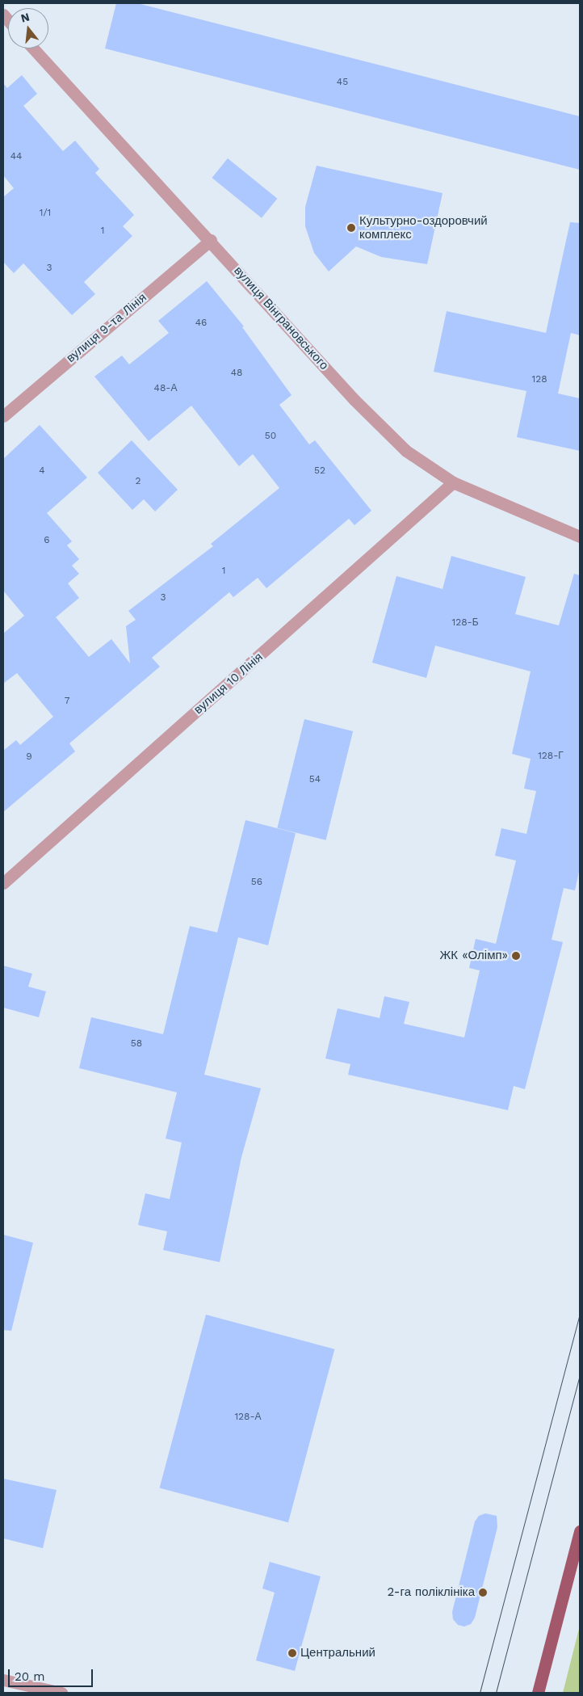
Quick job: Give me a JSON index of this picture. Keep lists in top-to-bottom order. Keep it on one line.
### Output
{"streets":{"street":["вулиця Вінграновського","вулиця 9-та Лінія","вулиця 10 Лінія"]},"crossings":[["вулиця Вінграновського","вулиця 9-та Лінія"],["вулиця Вінграновського","вулиця 10 Лінія"]],"places":["Культурно-оздоровчий комплекс","ЖК «Олімп»","2-га поліклініка","Центральний"],"house_numbers":["45","44","1/1","1","3","46","48","128","48-А","50","4","52","2","6","1","3","128-Б","7","128-Г","9","54","56","58","128-А"],"scale_bar":"20 m","north":"top"}
